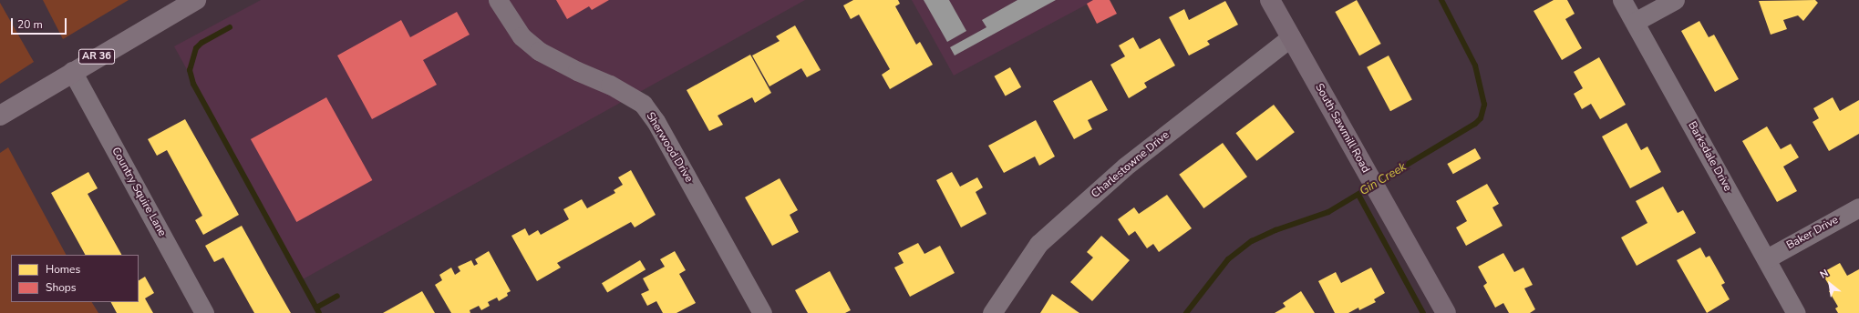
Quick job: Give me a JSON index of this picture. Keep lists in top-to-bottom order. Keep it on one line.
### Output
{"streets":{"main road":["AR 36"],"street":["South Sawmill Road","Sherwood Drive","Barksdale Drive","Charlestowne Drive","Country Squire Lane","Baker Drive"]},"crossings":[["AR 36","Country Squire Lane"],["South Sawmill Road","Charlestowne Drive"],["Barksdale Drive","Baker Drive"]],"water":["Gin Creek"],"legend":["Homes","Shops"],"scale_bar":"20 m","north":"top left"}
